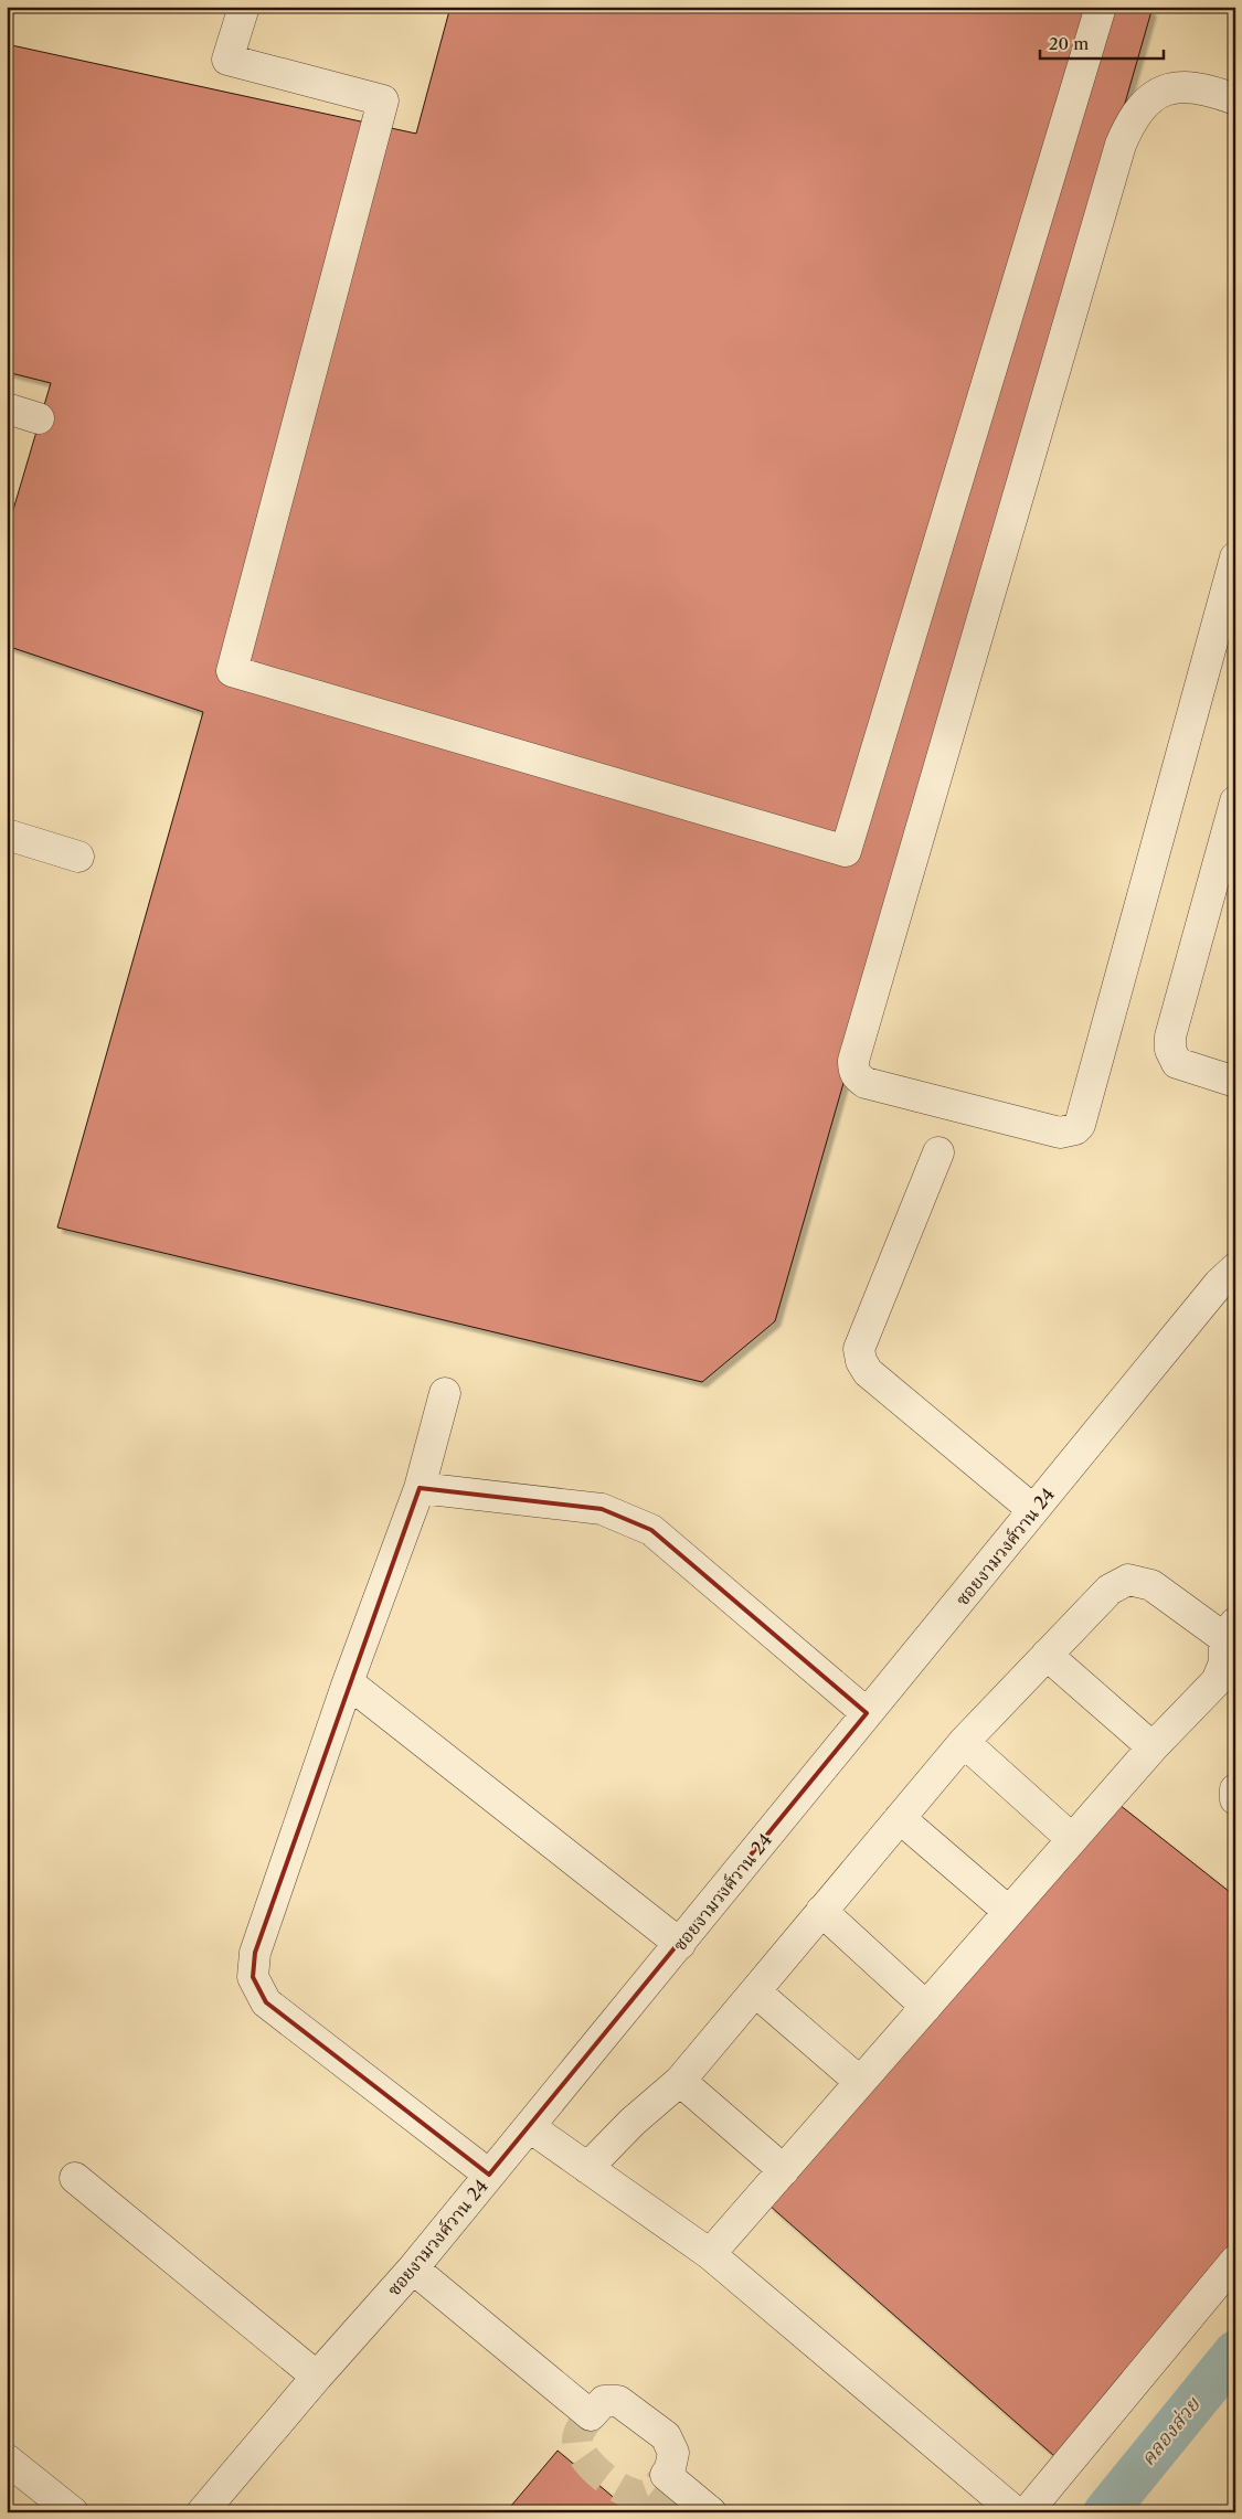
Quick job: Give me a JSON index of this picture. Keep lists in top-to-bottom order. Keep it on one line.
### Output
{"streets":{"street":["ซอยงามวงศ์วาน 24"]},"water":["คลองส่วย"],"scale_bar":"20 m"}
